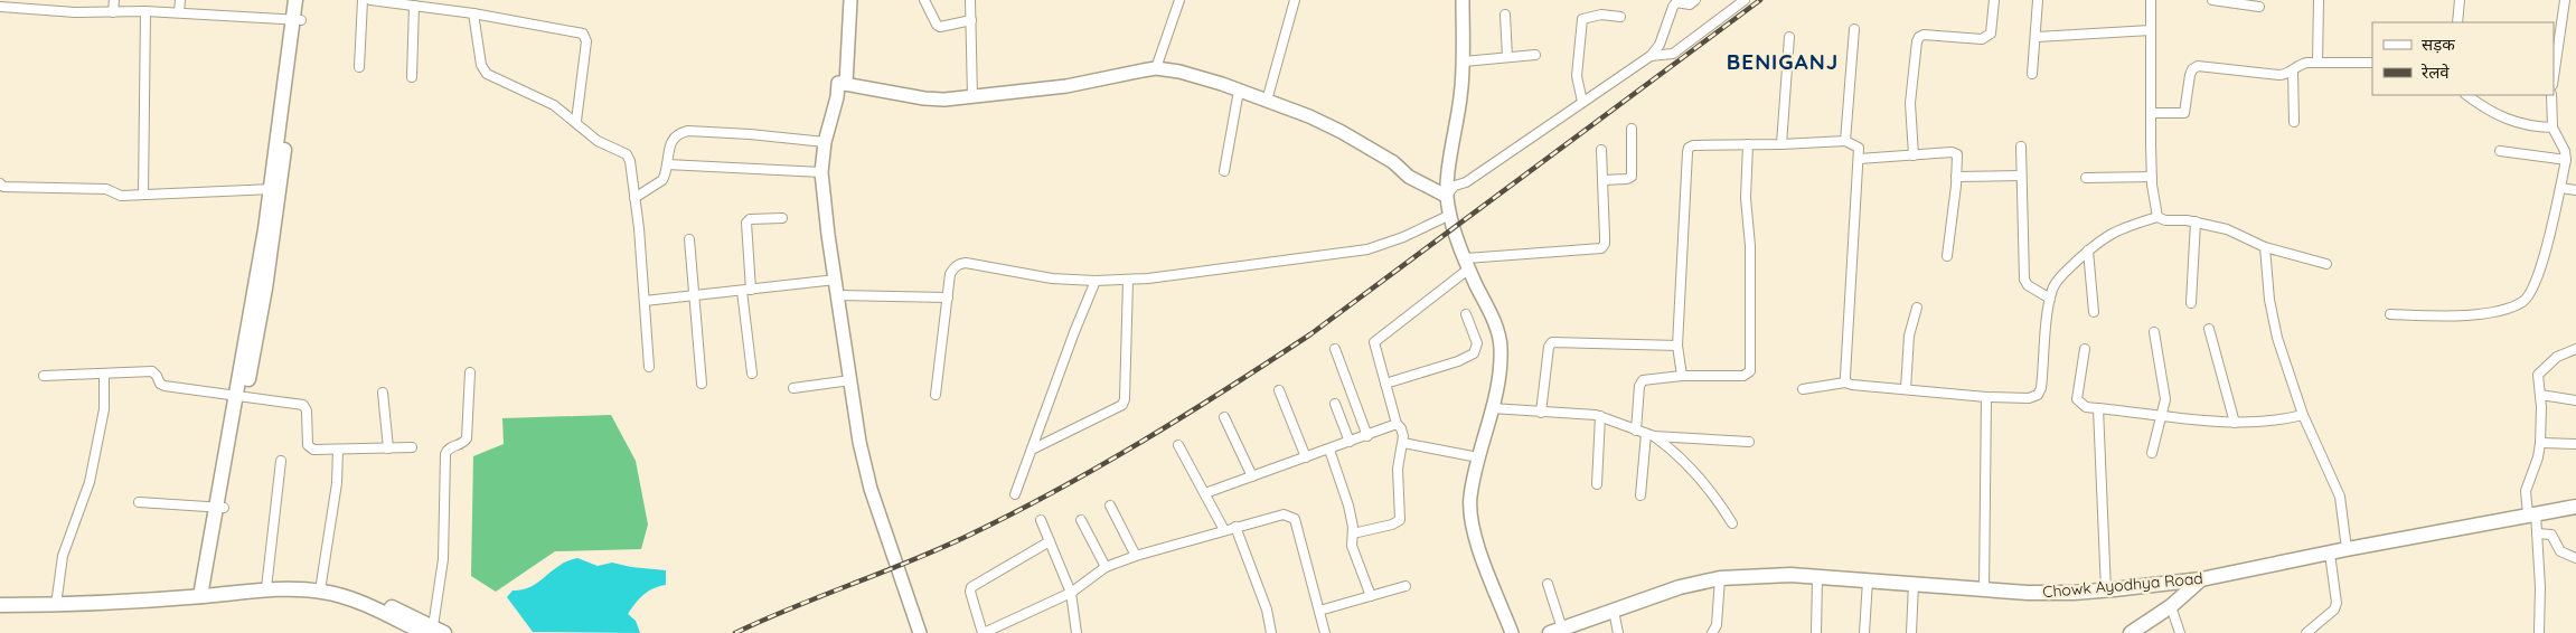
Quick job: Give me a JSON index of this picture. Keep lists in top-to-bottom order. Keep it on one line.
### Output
{"streets":{"main road":["Chowk Ayodhya Road"]},"districts":["BENIGANJ"],"legend":["सड़क","रेलवे"]}
